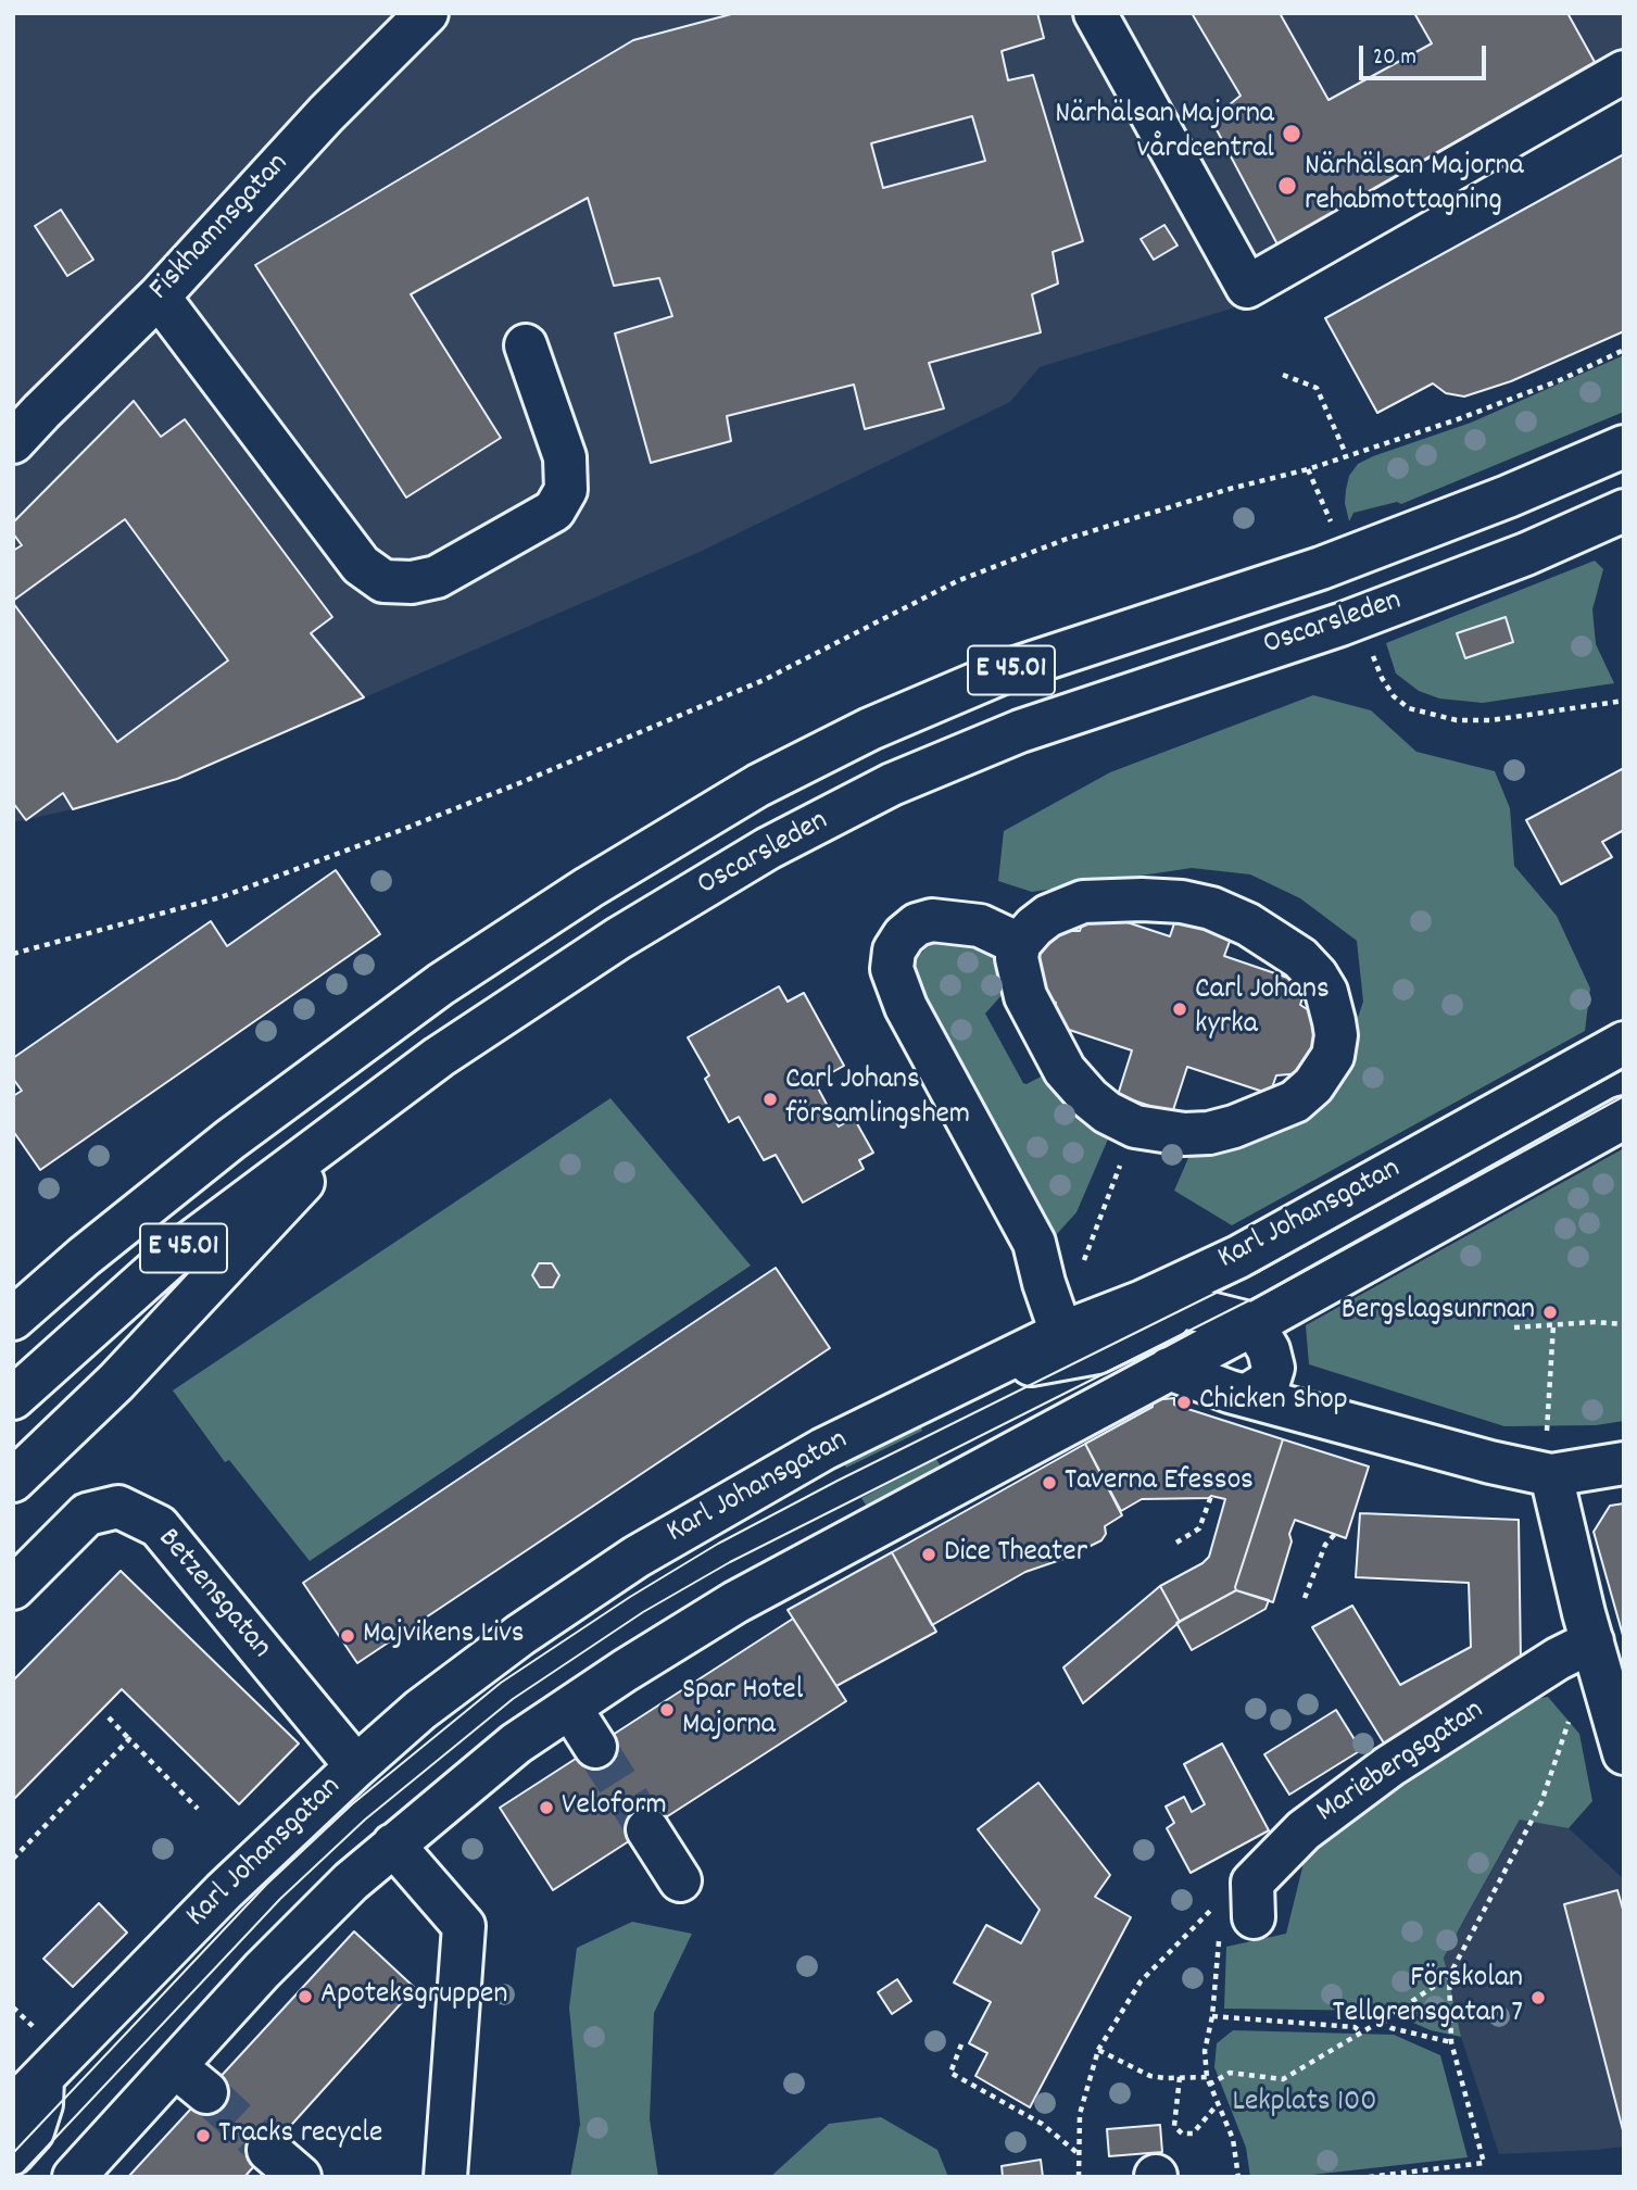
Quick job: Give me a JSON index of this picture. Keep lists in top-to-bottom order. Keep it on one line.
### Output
{"streets":{"main road":["Fiskhamnsgatan","Oscarsleden","E 45.01","Karl Johansgatan","Betzensgatan","Mariebergsgatan"]},"crossings":[["Karl Johansgatan","Betzensgatan"]],"parks":["Lekplats 100"],"places":["Närhälsan Majorna vårdcentral","Närhälsan Majorna rehabmottagning","Carl Johans kyrka","Carl Johans församlingshem","Bergslagsunrnan","Chicken Shop","Taverna Efessos","Dice Theater","Majvikens Livs","Spar Hotel Majorna","Veloform","Apoteksgruppen","Förskolan Tellgrensgatan 7","Tracks recycle"],"scale_bar":"20 m"}
